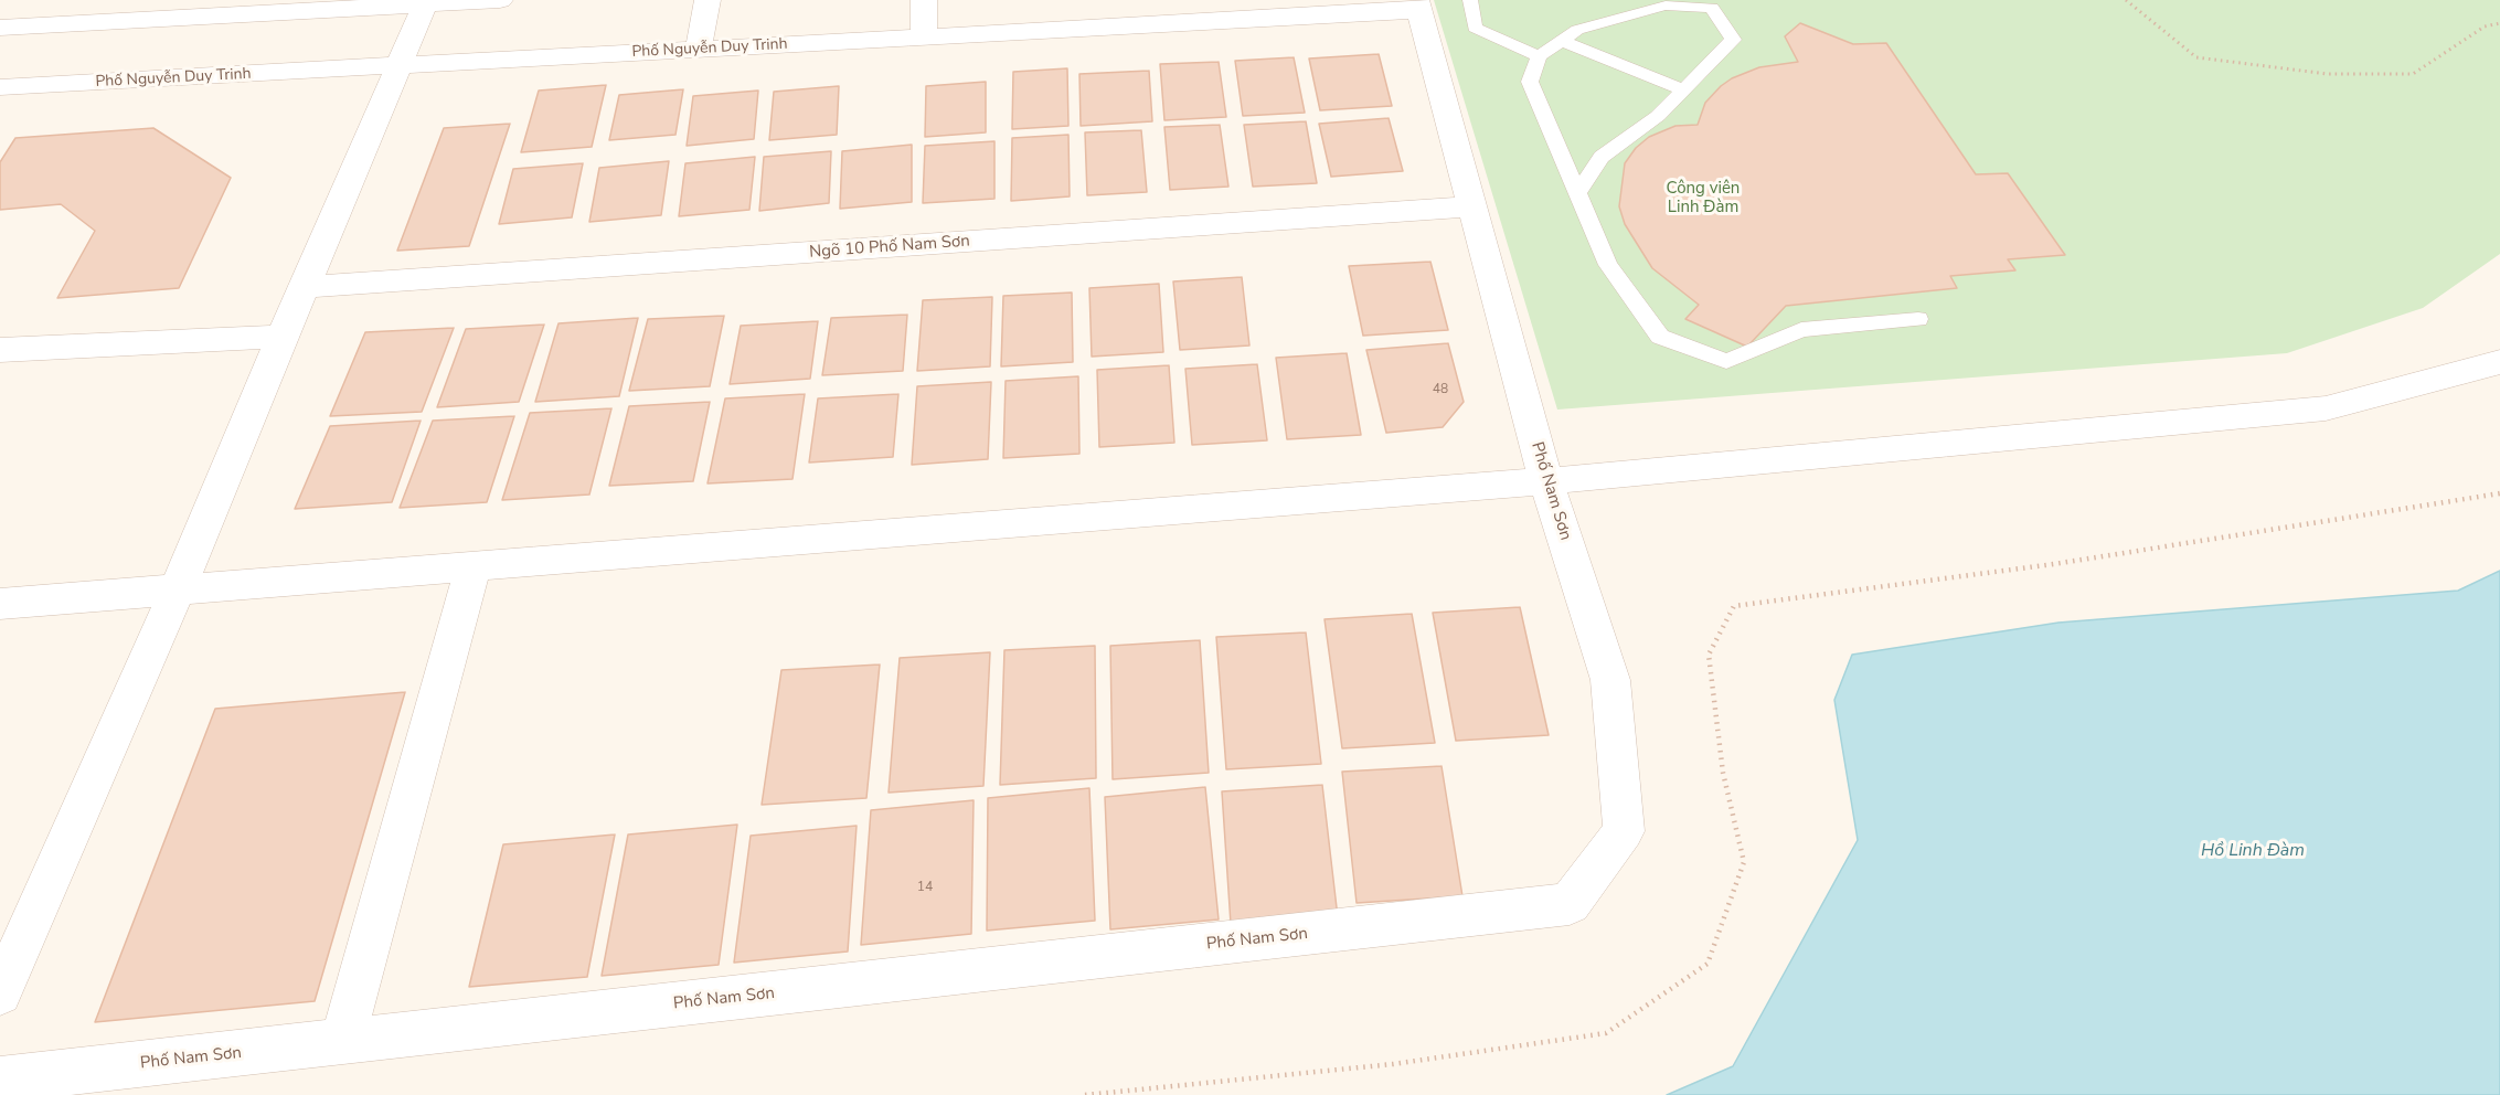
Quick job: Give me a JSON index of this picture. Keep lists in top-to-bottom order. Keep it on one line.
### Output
{"streets":{"street":["Phố Nguyễn Duy Trinh","Ngõ 10 Phố Nam Sơn","Phố Nam Sơn"]},"crossings":[["Phố Nguyễn Duy Trinh","Phố Nam Sơn"],["Ngõ 10 Phố Nam Sơn","Phố Nam Sơn"]],"water":["Hồ Linh Đàm"],"parks":["Công viên Linh Đàm"],"house_numbers":["48","14"]}
